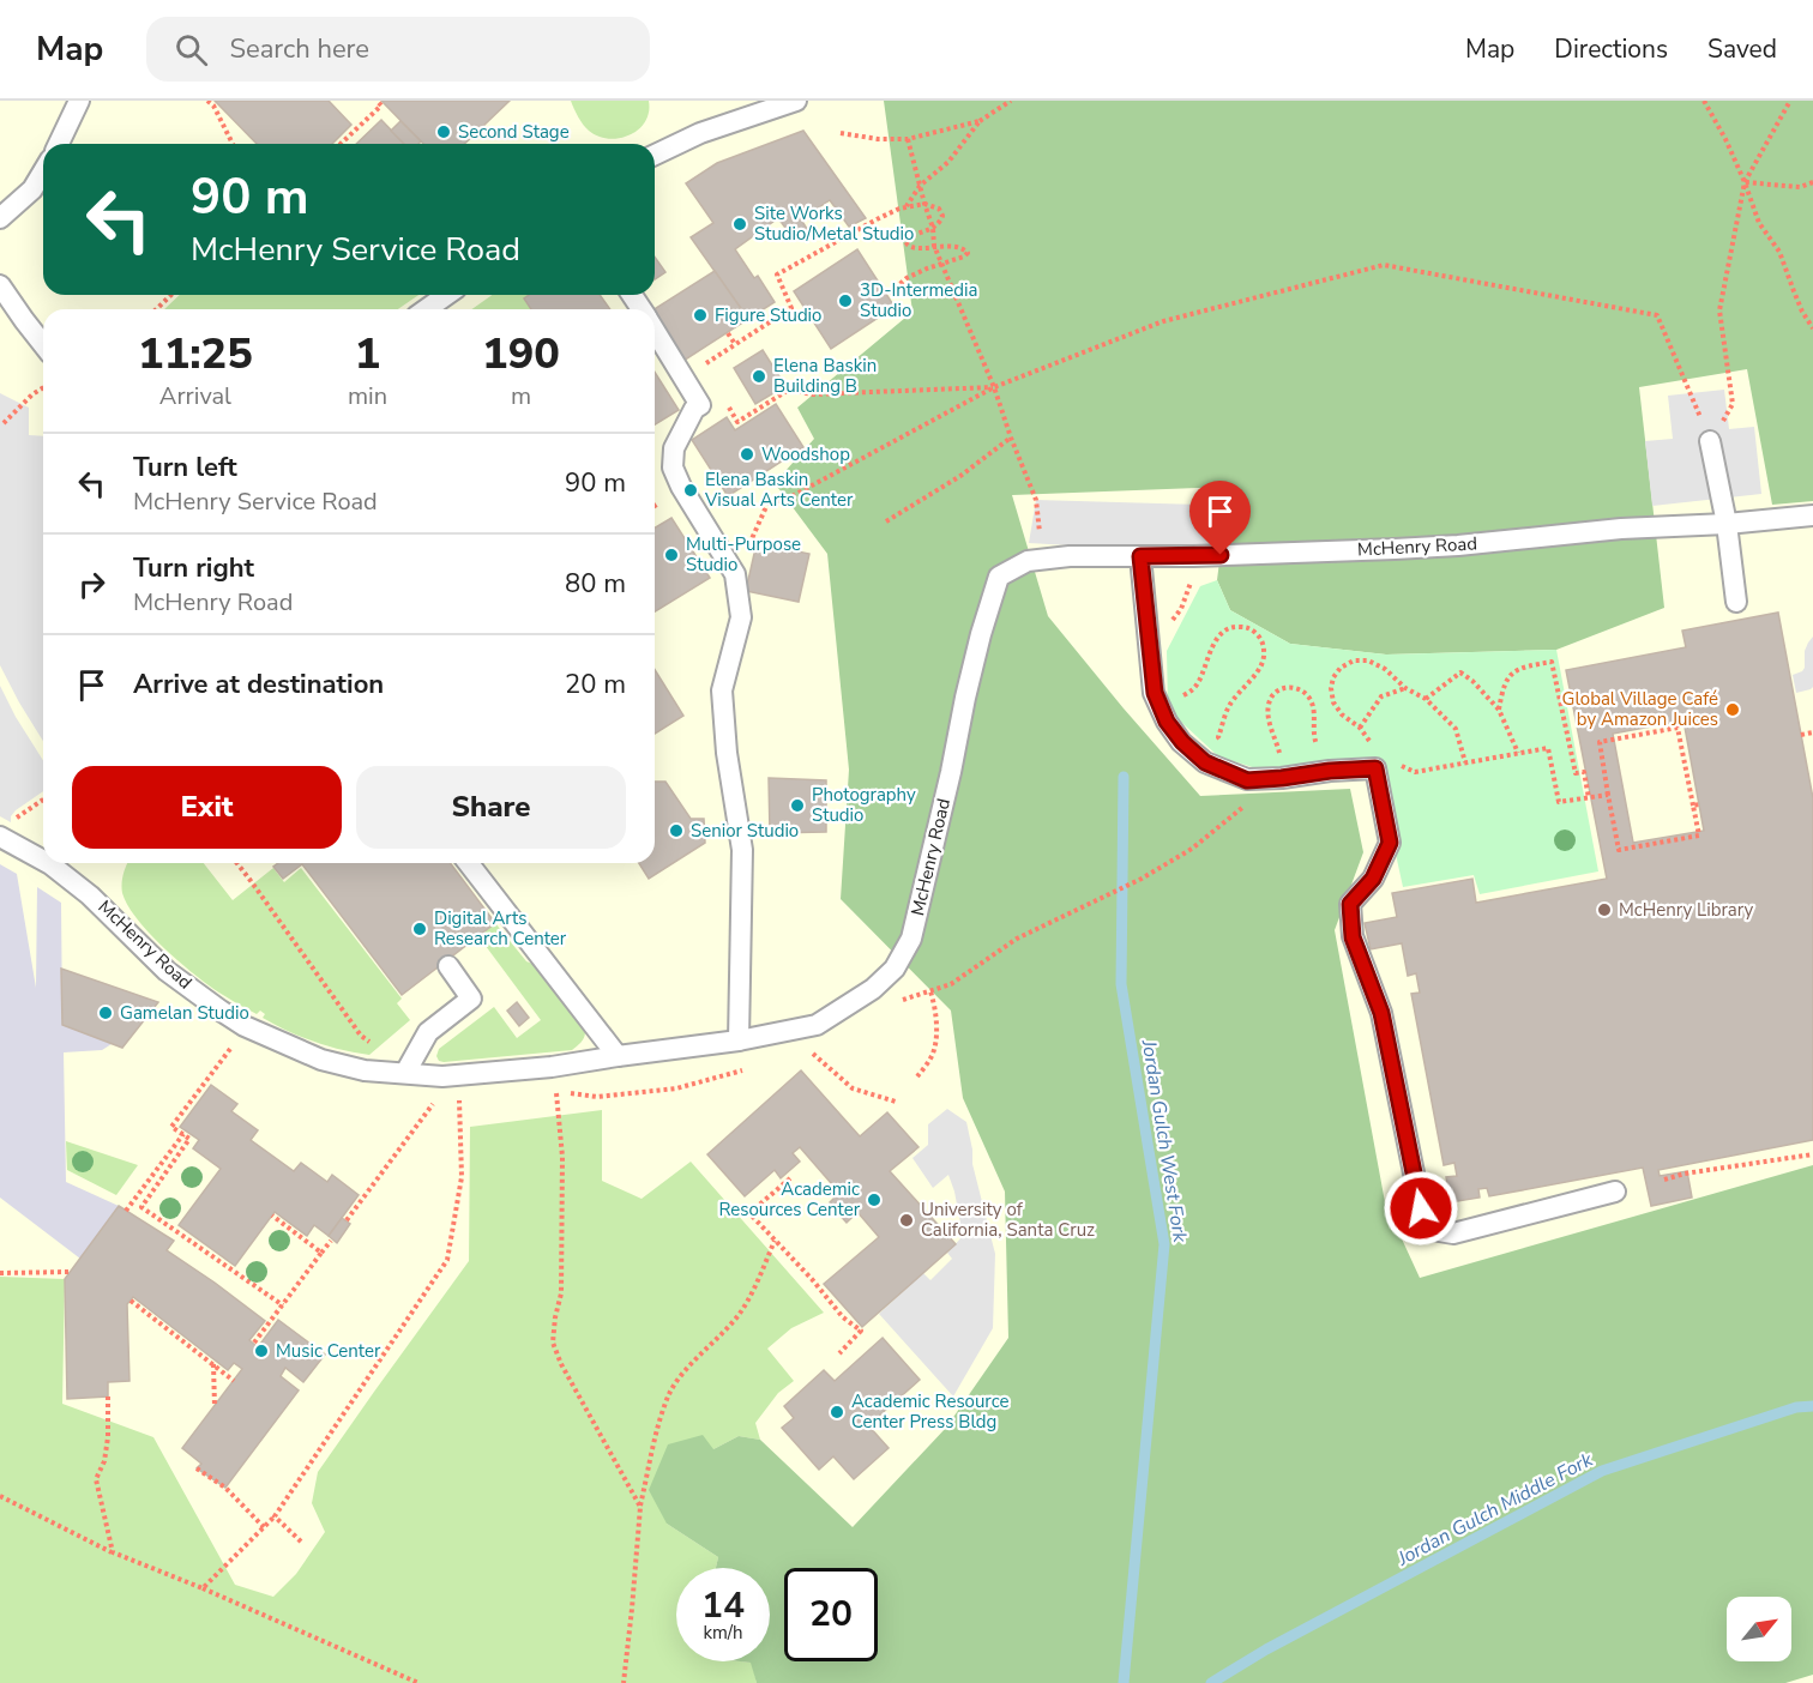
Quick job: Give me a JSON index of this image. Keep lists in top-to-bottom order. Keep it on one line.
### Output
{"streets":{"lane":["McHenry Road"]},"water":["Jordan Gulch West Fork","Jordan Gulch Middle Fork"],"places":["Second Stage","Site Works Studio/Metal Studio","3D-Intermedia Studio","Figure Studio","Elena Baskin Building B","Woodshop","Elena Baskin Visual Arts Center","Multi-Purpose Studio","Global Village Café by Amazon Juices","Photography Studio","Senior Studio","McHenry Library","Digital Arts Research Center","Gamelan Studio","Academic Resources Center","University of California, Santa Cruz","Music Center","Academic Resource Center Press Bldg"],"north":"top right","page":{"header":"Map","search":"Search here","nav":["Map","Directions","Saved"],"turn":["90 m","McHenry Service Road"],"eta":["11:25","Arrival","1","min","190","m"],"list":[{"name":"Turn left","note":"McHenry Service Road","value":"90 m"},{"name":"Turn right","note":"McHenry Road","value":"80 m"},{"name":"Arrive at destination","value":"20 m"}],"buttons":["Exit","Share"],"speed":"14 km/h","limit":"20"}}
